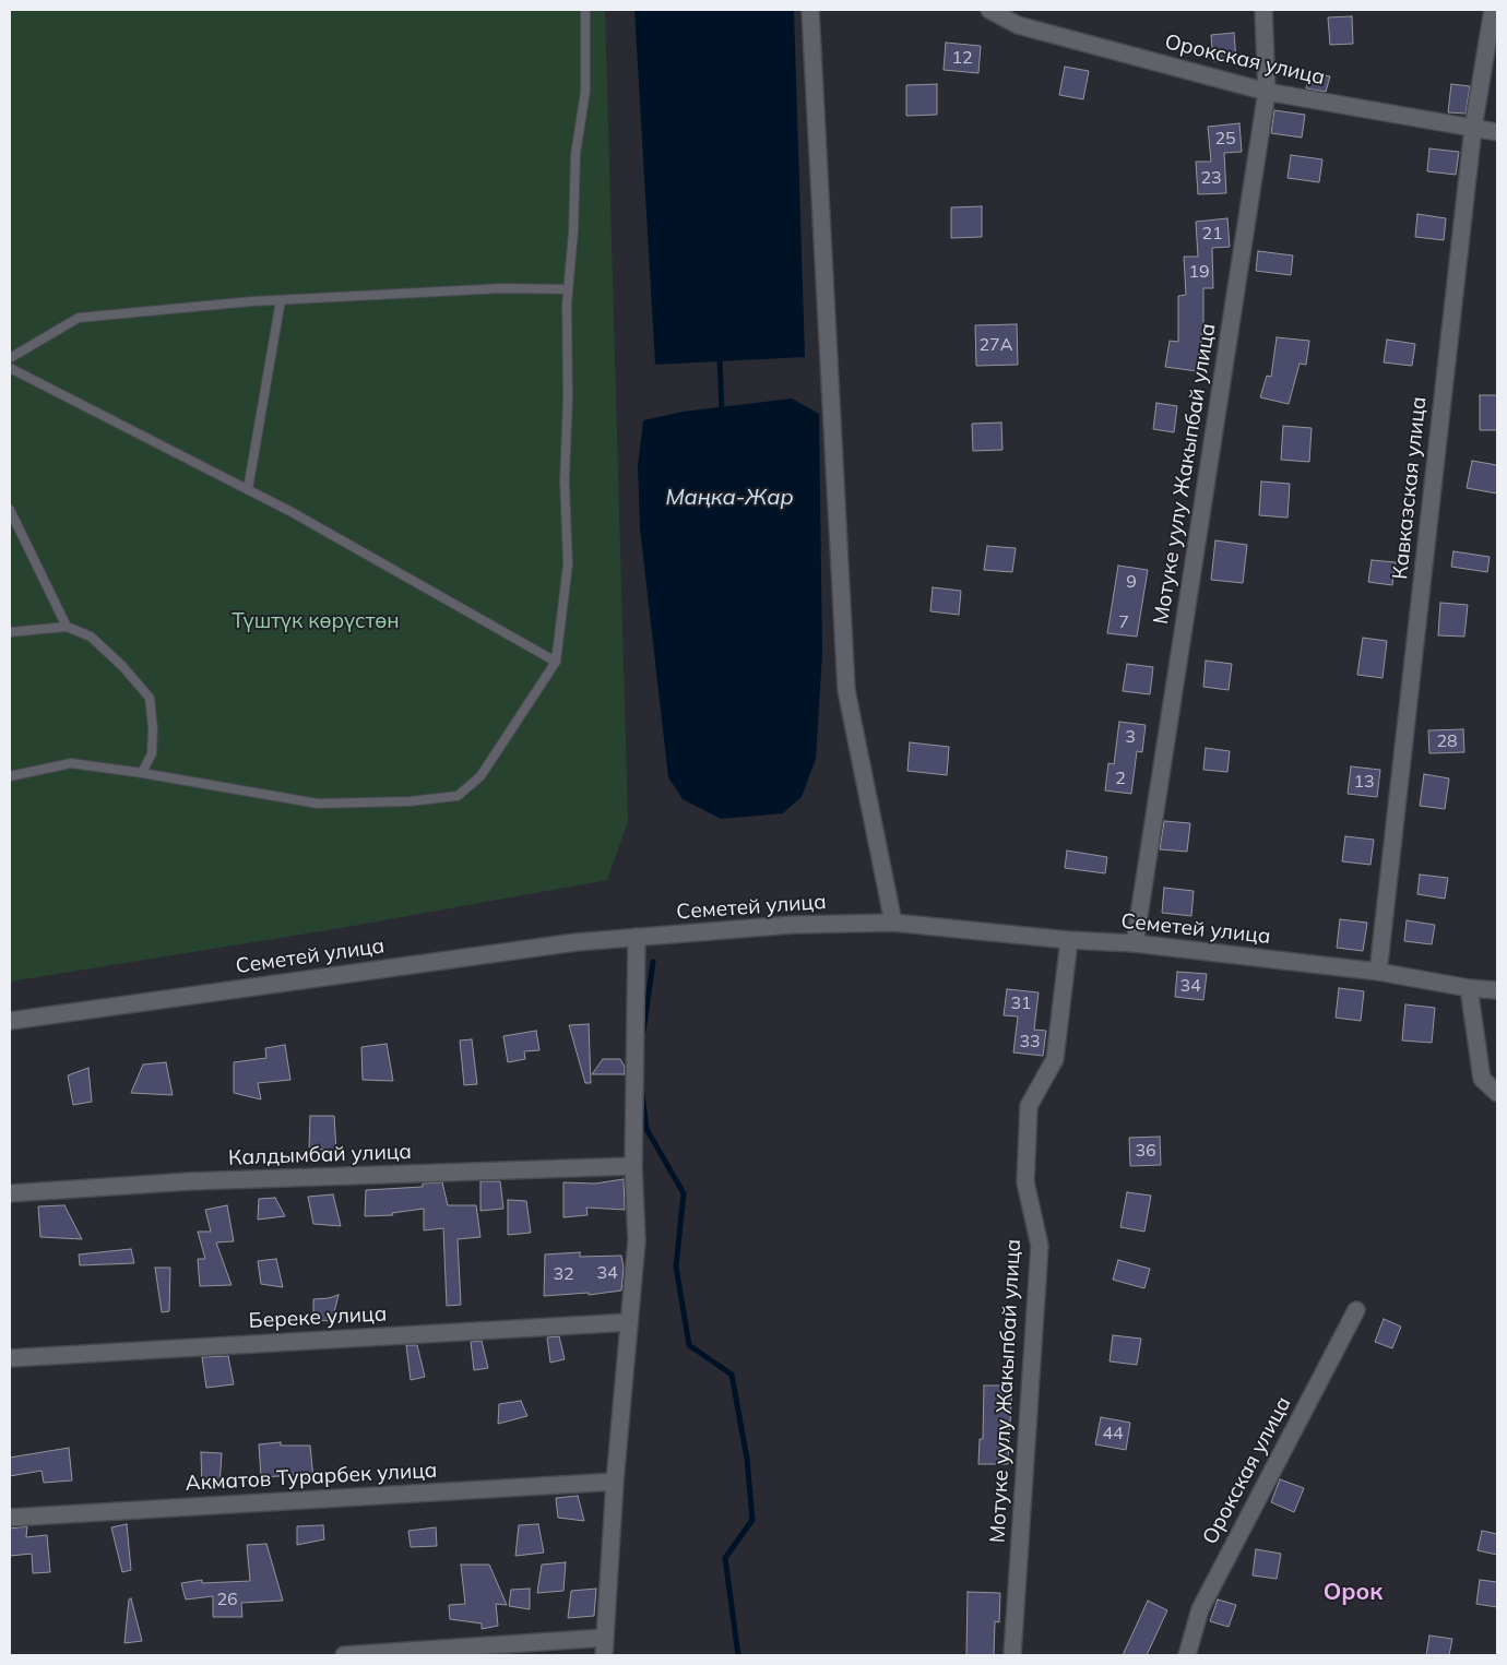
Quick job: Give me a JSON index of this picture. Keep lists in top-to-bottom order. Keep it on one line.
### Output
{"streets":{"street":["Орокская улица","Мотуке уулу Жакыпбай улица","Кавказская улица","Семетей улица","Калдымбай улица","Береке улица","Акматов Турарбек улица"]},"crossings":[["Орокская улица","Мотуке уулу Жакыпбай улица"],["Орокская улица","Кавказская улица"],["Мотуке уулу Жакыпбай улица","Семетей улица"],["Кавказская улица","Семетей улица"]],"districts":["Орок"],"water":["Маңка-Жар"],"parks":["Түштүк көрүстөн"],"house_numbers":["12","25","23","21","19","27А","9","7","3","28","2","13","34","31","33","36","34","32","44","26"]}
